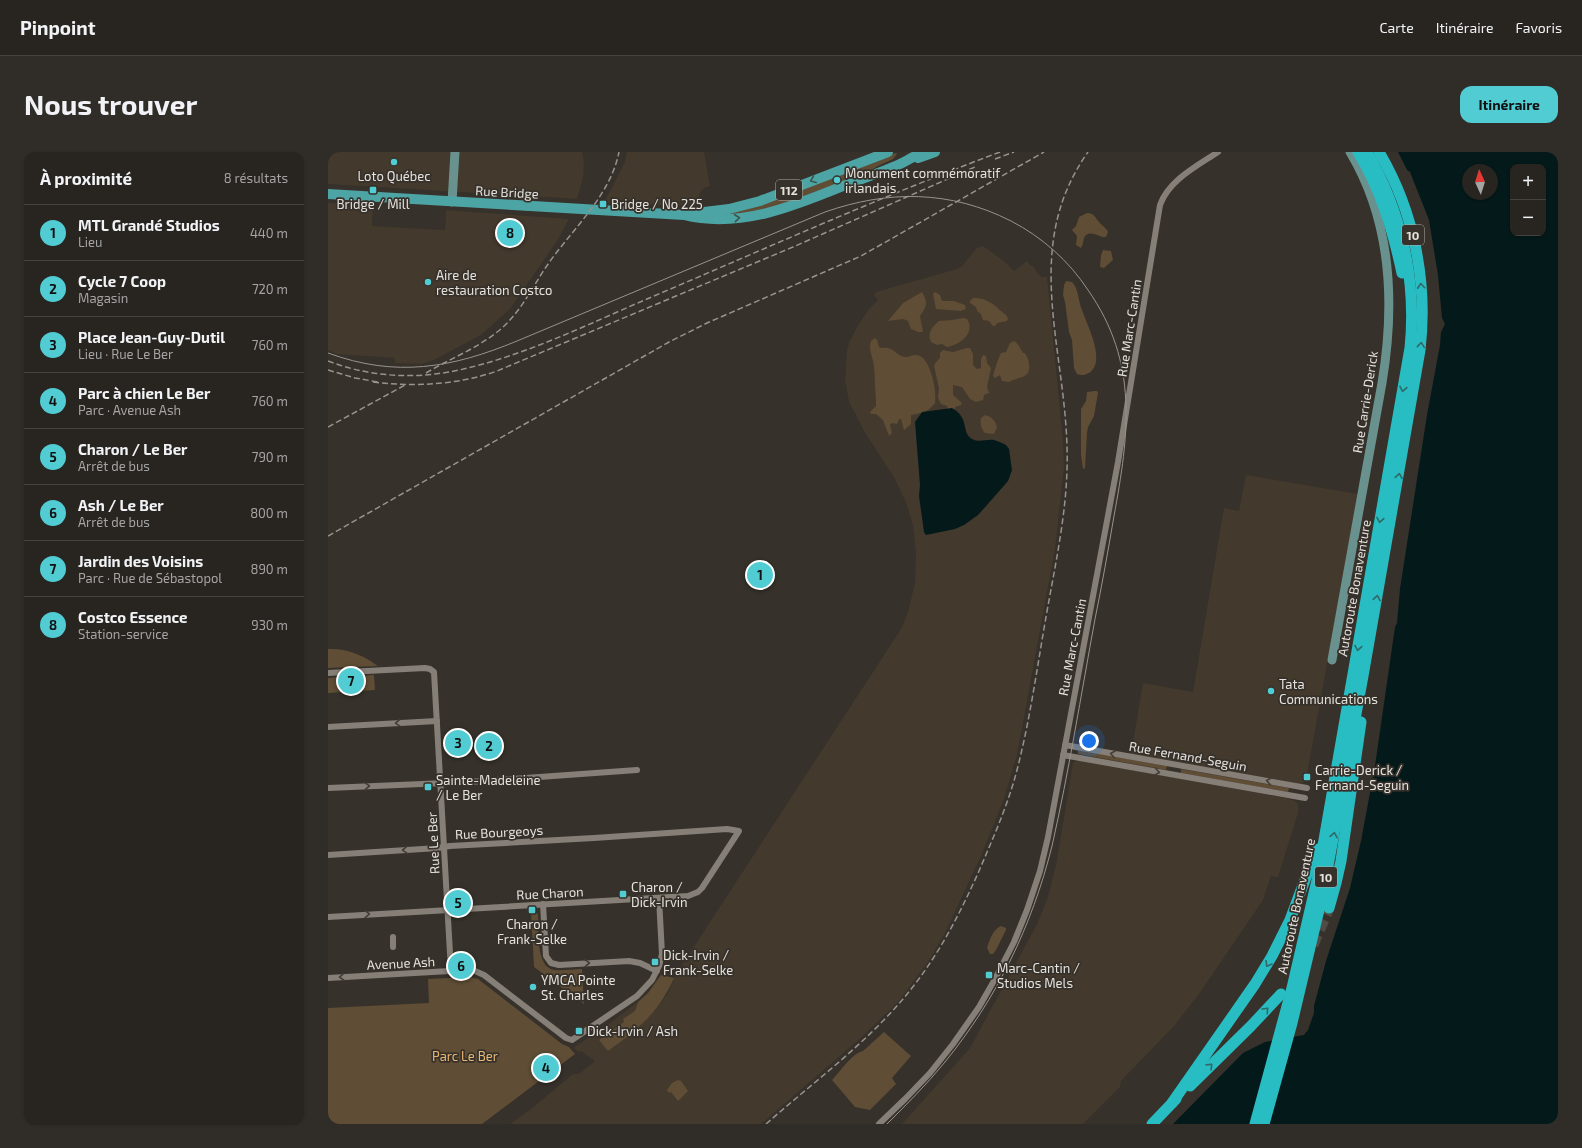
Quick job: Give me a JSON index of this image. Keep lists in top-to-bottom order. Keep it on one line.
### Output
{"streets":{"highway":["10","Autoroute Bonaventure"],"main road":["112","Rue Bridge"],"street":["Rue Marc-Cantin","Rue Carrie-Derick","Rue Fernand-Seguin","Rue Bourgeoys","Rue Le Ber","Rue Charon","Avenue Ash"]},"crossings":[["Rue Marc-Cantin","Rue Fernand-Seguin"],["Rue Bourgeoys","Rue Le Ber"],["Rue Bourgeoys","Rue Charon"],["Rue Le Ber","Rue Charon"],["Rue Le Ber","Avenue Ash"]],"parks":["Parc Le Ber"],"places":{"other":["Loto Québec","Monument commémoratif irlandais","Aire de restauration Costco","Tata Communications","YMCA Pointe St. Charles"],"transit":["Bridge / Mill","Bridge / No 225","Carrie-Derick / Fernand-Seguin","Sainte-Madeleine / Le Ber","Charon / Dick-Irvin","Charon / Frank-Selke","Dick-Irvin / Frank-Selke","Marc-Cantin / Studios Mels","Dick-Irvin / Ash"]},"north":"top","page":{"header":"Pinpoint","nav":["Carte","Itinéraire","Favoris"],"buttons":"Itinéraire","title":"Nous trouver","heading":["À proximité","8 résultats"],"map_buttons":["+","−"],"list":[{"mark":"1","name":"MTL Grandé Studios","note":"Lieu","value":"440 m"},{"mark":"2","name":"Cycle 7 Coop","note":"Magasin","value":"720 m"},{"mark":"3","name":"Place Jean-Guy-Dutil","note":"Lieu · Rue Le Ber","value":"760 m"},{"mark":"4","name":"Parc à chien Le Ber","note":"Parc · Avenue Ash","value":"760 m"},{"mark":"5","name":"Charon / Le Ber","note":"Arrêt de bus","value":"790 m"},{"mark":"6","name":"Ash / Le Ber","note":"Arrêt de bus","value":"800 m"},{"mark":"7","name":"Jardin des Voisins","note":"Parc · Rue de Sébastopol","value":"890 m"},{"mark":"8","name":"Costco Essence","note":"Station-service","value":"930 m"}],"pins":["8","1","7","3","2","5","6","4"]}}
